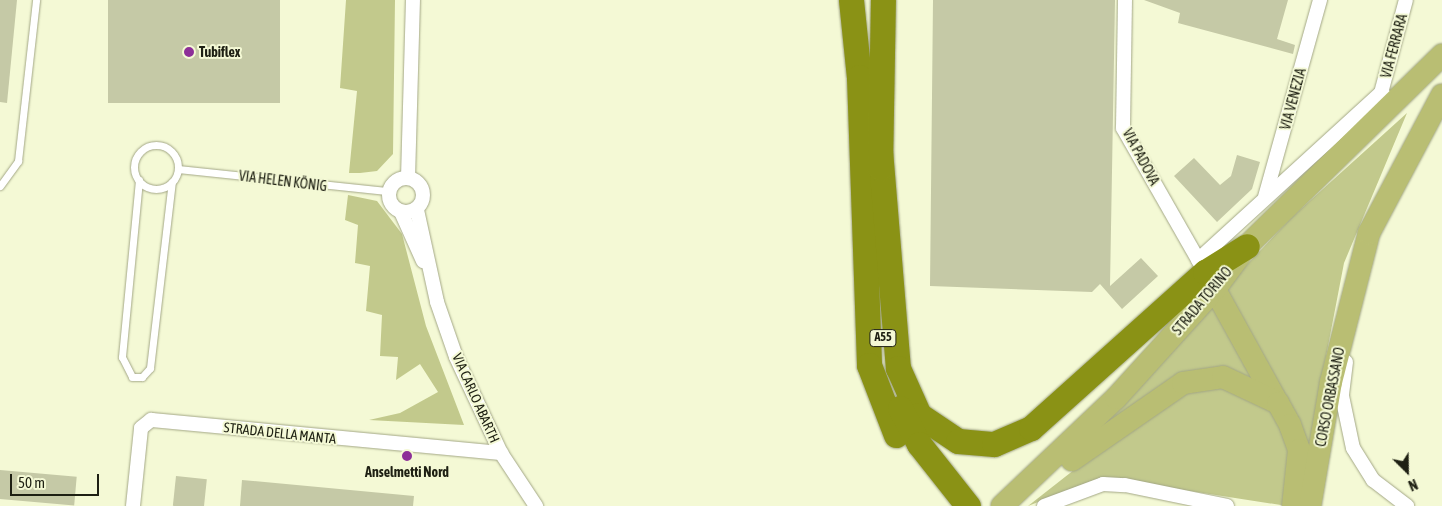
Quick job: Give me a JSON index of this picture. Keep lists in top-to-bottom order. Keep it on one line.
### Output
{"streets":{"highway":["A55"],"main road":["STRADA TORINO","CORSO ORBASSANO"],"street":["VIA FERRARA","VIA VENEZIA","VIA PADOVA","VIA CARLO ABARTH","STRADA DELLA MANTA"],"lane":["VIA HELEN KÖNIG"]},"crossings":[["VIA FERRARA","STRADA TORINO"],["VIA VENEZIA","STRADA TORINO"],["VIA PADOVA","STRADA TORINO"],["VIA HELEN KÖNIG","VIA CARLO ABARTH"],["VIA CARLO ABARTH","STRADA DELLA MANTA"]],"places":["Tubiflex","Anselmetti Nord"],"scale_bar":"50 m","north":"bottom right"}
